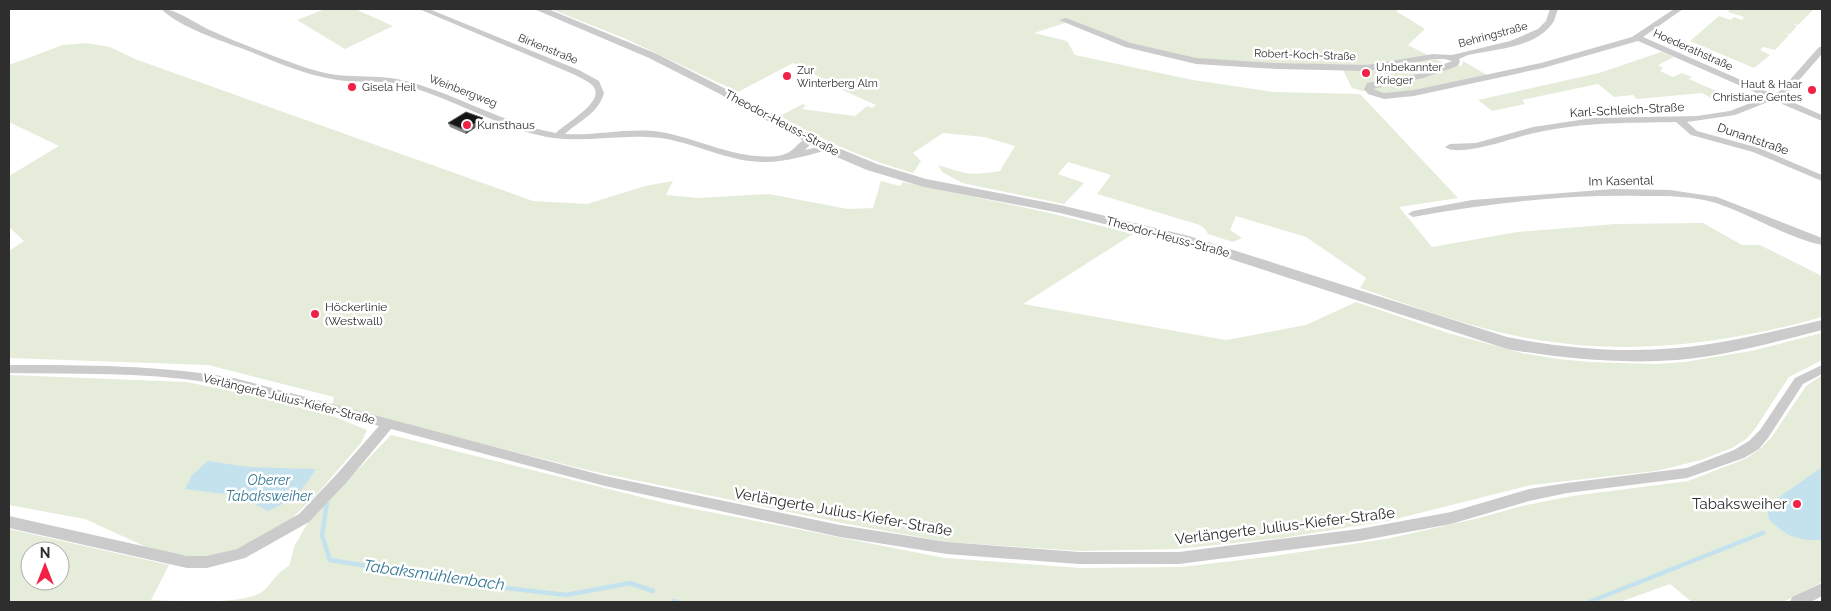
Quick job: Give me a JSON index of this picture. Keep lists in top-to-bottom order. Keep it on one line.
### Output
{"streets":{"street":["Behringstraße","Birkenstraße","Hoederathstraße","Robert-Koch-Straße","Weinbergweg","Karl-Schleich-Straße","Theodor-Heuss-Straße","Dunantstraße","Im Kasental","Verlängerte Julius-Kiefer-Straße"]},"crossings":[["Behringstraße","Robert-Koch-Straße"],["Birkenstraße","Weinbergweg"],["Hoederathstraße","Karl-Schleich-Straße"],["Weinbergweg","Theodor-Heuss-Straße"],["Karl-Schleich-Straße","Dunantstraße"]],"water":["Oberer Tabaksweiher","Tabaksmühlenbach"],"places":["Unbekannter Krieger","Zur Winterberg Alm","Gisela Heil","Haut & Haar Christiane Gentes","Kunsthaus","Höckerlinie (Westwall)","Tabaksweiher"],"north":"top"}
